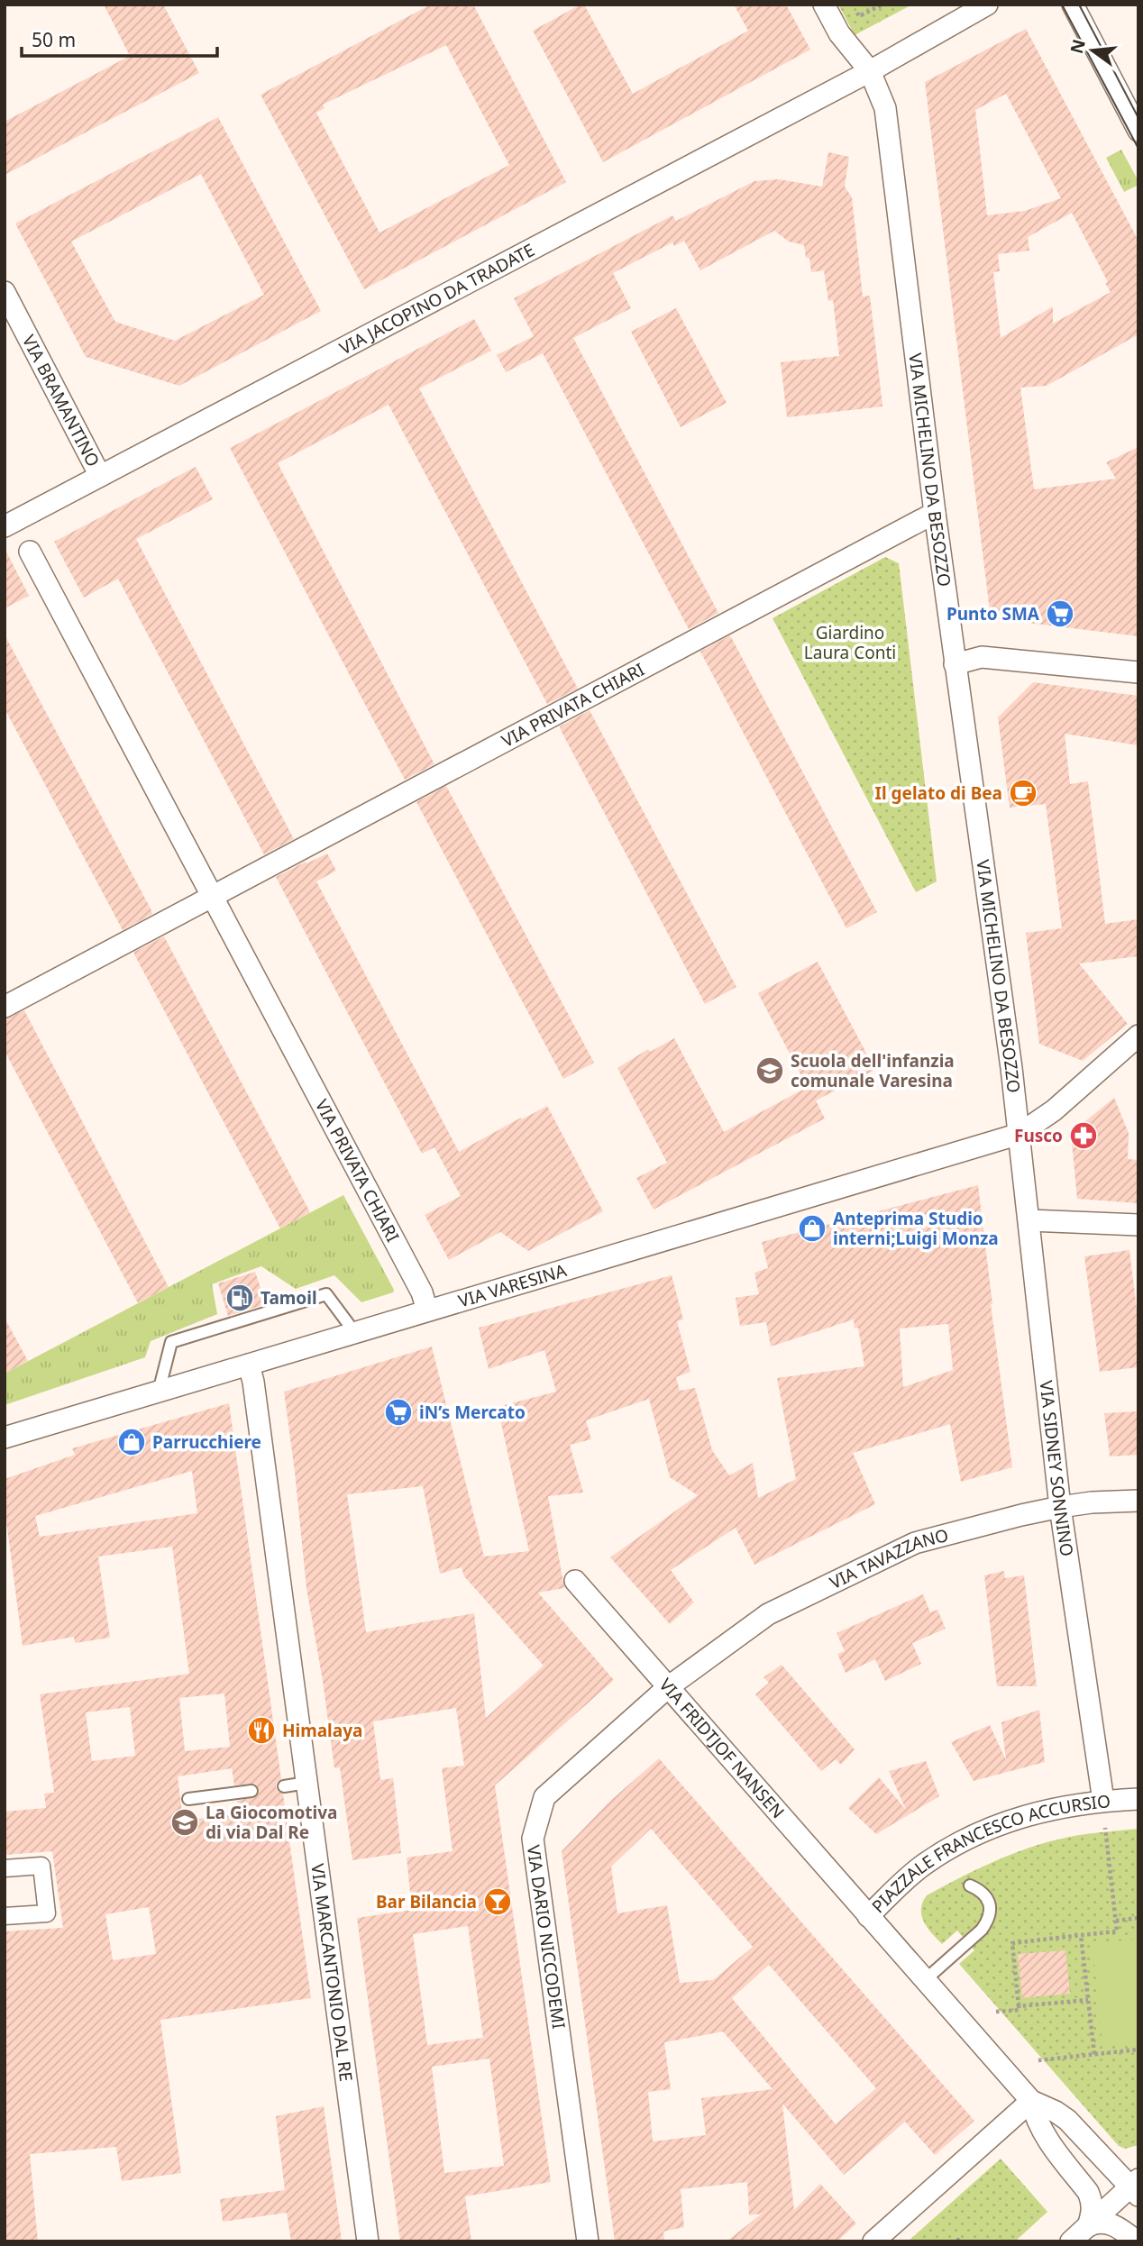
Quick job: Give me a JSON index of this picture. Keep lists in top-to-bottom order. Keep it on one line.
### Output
{"streets":{"street":["VIA JACOPINO DA TRADATE","VIA BRAMANTINO","VIA MICHELINO DA BESOZZO","VIA PRIVATA CHIARI","VIA VARESINA","VIA SIDNEY SONNINO","VIA TAVAZZANO","VIA FRIDTJOF NANSEN","PIAZZALE FRANCESCO ACCURSIO","VIA DARIO NICCODEMI","VIA MARCANTONIO DAL RE"]},"crossings":[["VIA JACOPINO DA TRADATE","VIA BRAMANTINO"],["VIA JACOPINO DA TRADATE","VIA MICHELINO DA BESOZZO"],["VIA MICHELINO DA BESOZZO","VIA PRIVATA CHIARI"],["VIA MICHELINO DA BESOZZO","VIA VARESINA"],["VIA MICHELINO DA BESOZZO","VIA SIDNEY SONNINO"],["VIA PRIVATA CHIARI","VIA VARESINA"],["VIA VARESINA","VIA SIDNEY SONNINO"],["VIA VARESINA","VIA MARCANTONIO DAL RE"],["VIA SIDNEY SONNINO","VIA TAVAZZANO"],["VIA SIDNEY SONNINO","PIAZZALE FRANCESCO ACCURSIO"],["VIA TAVAZZANO","VIA FRIDTJOF NANSEN"],["VIA TAVAZZANO","VIA DARIO NICCODEMI"],["VIA FRIDTJOF NANSEN","PIAZZALE FRANCESCO ACCURSIO"],["VIA FRIDTJOF NANSEN","VIA DARIO NICCODEMI"]],"parks":["Giardino Laura Conti"],"places":{"supermarket":["Punto SMA","iN’s Mercato"],"cafe":["Il gelato di Bea"],"school or university":["Scuola dell'infanzia comunale Varesina","La Giocomotiva di via Dal Re"],"pharmacy":["Fusco"],"shop":["Anteprima Studio interni;Luigi Monza","Parrucchiere"],"fuel station":["Tamoil"],"restaurant":["Himalaya"],"bar":["Bar Bilancia"]},"scale_bar":"50 m","north":"left"}
